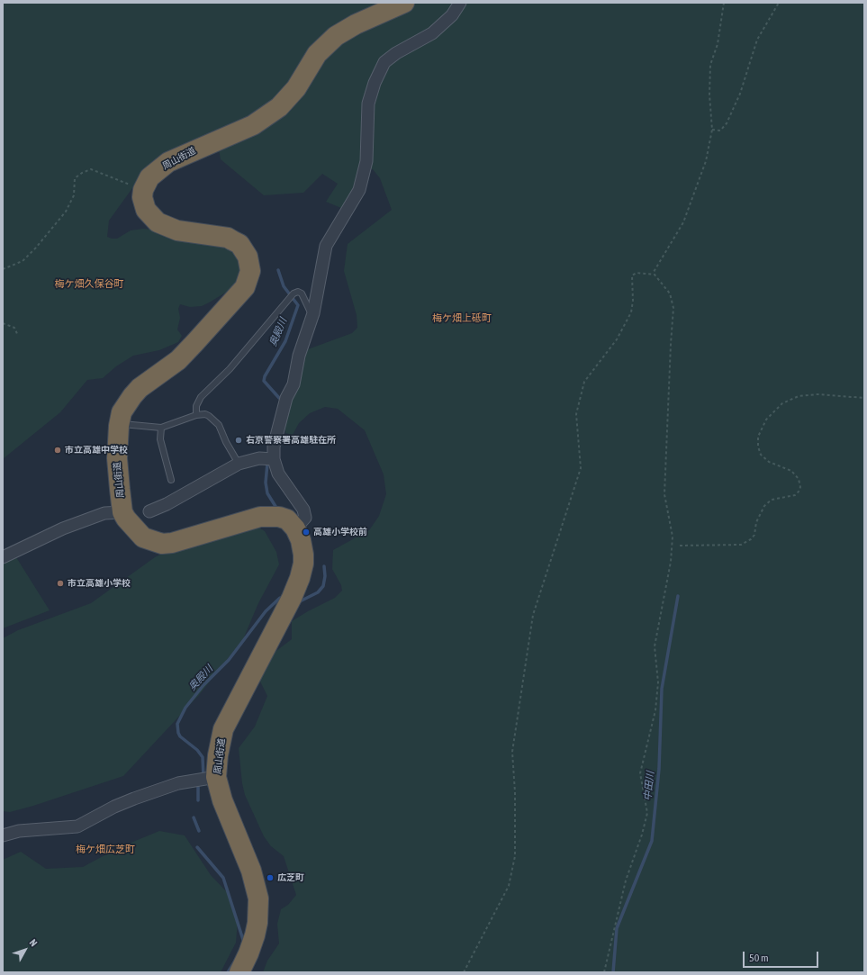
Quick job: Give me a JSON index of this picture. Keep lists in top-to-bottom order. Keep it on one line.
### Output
{"streets":{"highway":["周山街道"]},"districts":["梅ケ畑久保谷町","梅ケ畑上砥町","梅ケ畑広芝町"],"water":["奥殿川","中田川"],"places":["右京警察署高雄駐在所","市立高雄中学校","高雄小学校前","市立高雄小学校","広芝町"],"scale_bar":"50 m","north":"top right"}
